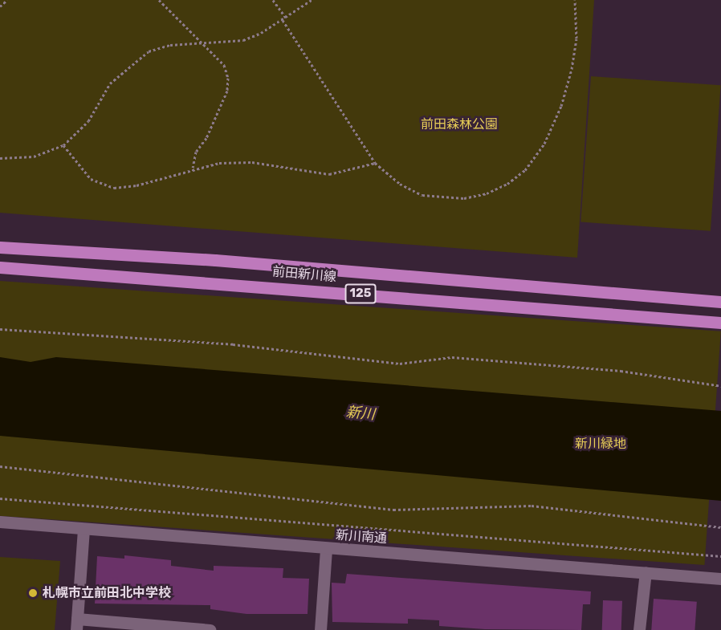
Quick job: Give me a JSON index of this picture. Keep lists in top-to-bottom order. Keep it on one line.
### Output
{"streets":{"main road":["前田新川線","125"],"street":["新川南通"]},"water":["新川"],"parks":["前田森林公園","新川緑地"],"places":["札幌市立前田北中学校"]}
